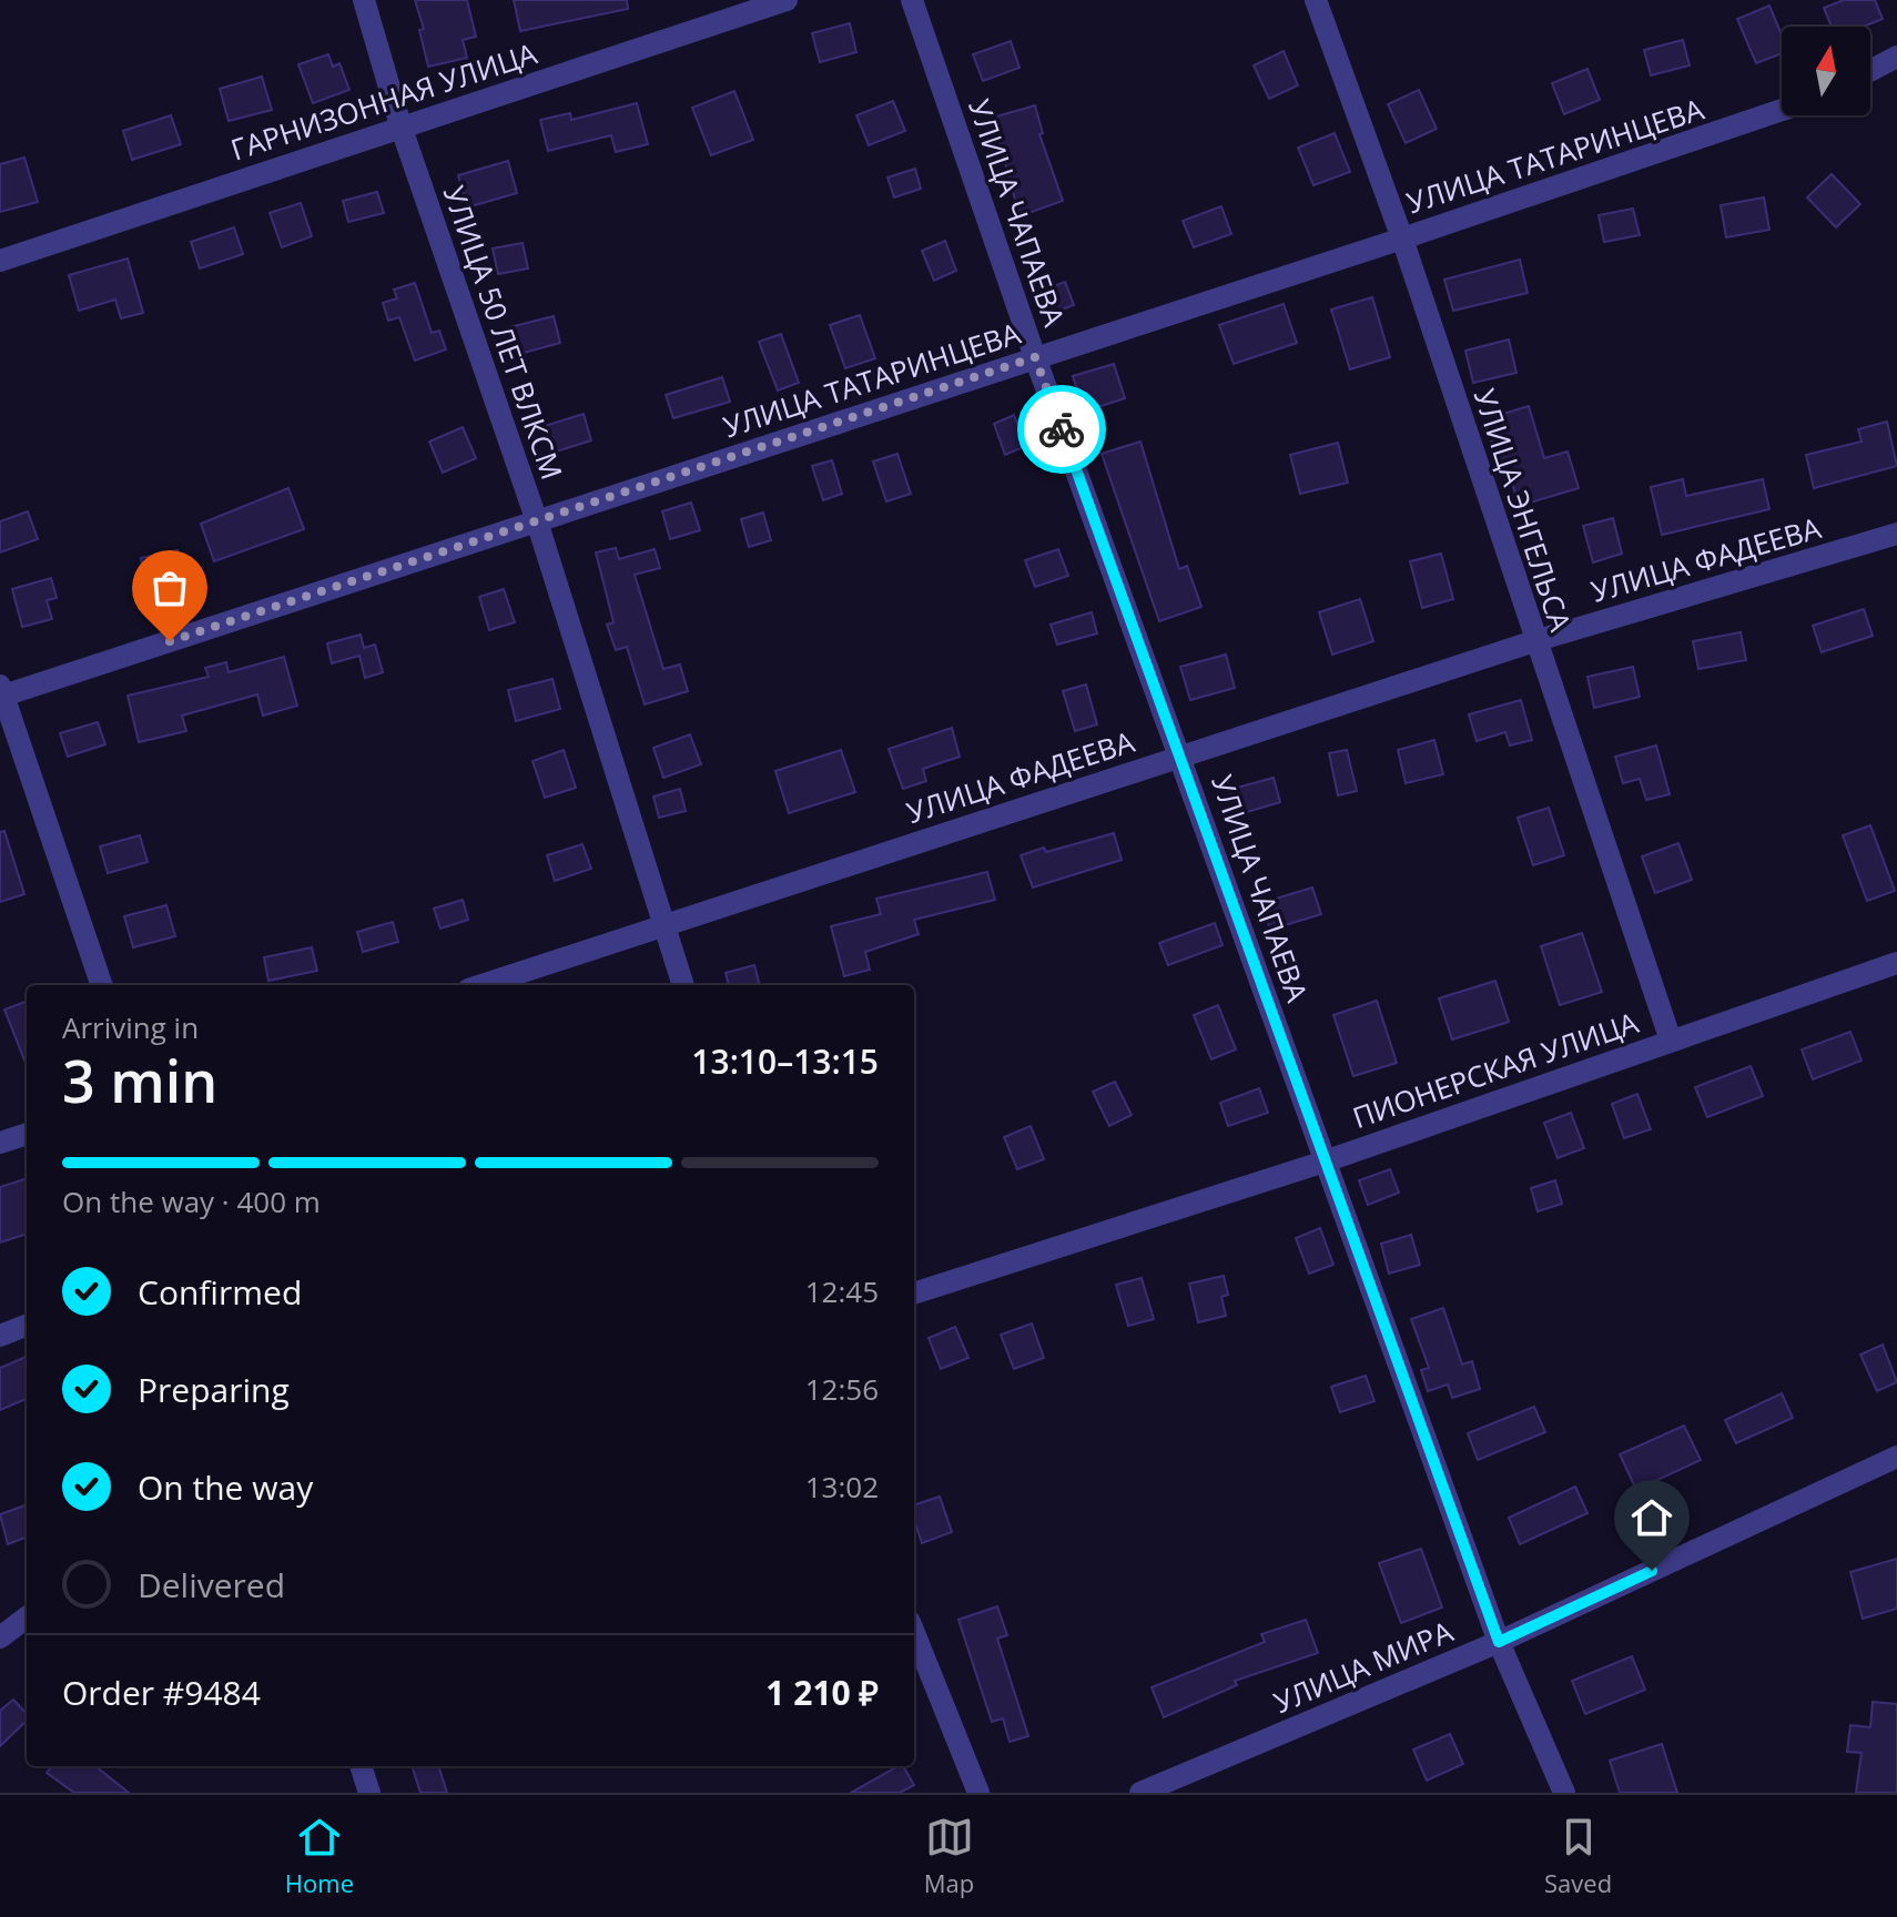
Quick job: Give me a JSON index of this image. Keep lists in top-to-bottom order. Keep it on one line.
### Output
{"streets":{"street":["ГАРНИЗОННАЯ УЛИЦА","УЛИЦА ТАТАРИНЦЕВА","УЛИЦА ЧАПАЕВА","УЛИЦА 50 ЛЕТ ВЛКСМ","УЛИЦА ЭНГЕЛЬСА","УЛИЦА ФАДЕЕВА","ПИОНЕРСКАЯ УЛИЦА","УЛИЦА МИРА"]},"crossings":[["ГАРНИЗОННАЯ УЛИЦА","УЛИЦА 50 ЛЕТ ВЛКСМ"],["УЛИЦА ТАТАРИНЦЕВА","УЛИЦА ЧАПАЕВА"],["УЛИЦА ТАТАРИНЦЕВА","УЛИЦА 50 ЛЕТ ВЛКСМ"],["УЛИЦА ТАТАРИНЦЕВА","УЛИЦА ЭНГЕЛЬСА"],["УЛИЦА ЧАПАЕВА","УЛИЦА ФАДЕЕВА"],["УЛИЦА ЧАПАЕВА","ПИОНЕРСКАЯ УЛИЦА"],["УЛИЦА ЧАПАЕВА","УЛИЦА МИРА"],["УЛИЦА 50 ЛЕТ ВЛКСМ","УЛИЦА ФАДЕЕВА"],["УЛИЦА ЭНГЕЛЬСА","УЛИЦА ФАДЕЕВА"],["УЛИЦА ЭНГЕЛЬСА","ПИОНЕРСКАЯ УЛИЦА"]],"north":"top","page":{"heading":["3 min","Arriving in","13:10–13:15"],"panel":["Order #9484","1 210 ₽"],"bar":"On the way · 400 m","list":[["Confirmed","12:45"],["Preparing","12:56"],["On the way","13:02"],"Delivered"],"tabs":["Home","Map","Saved"]}}
